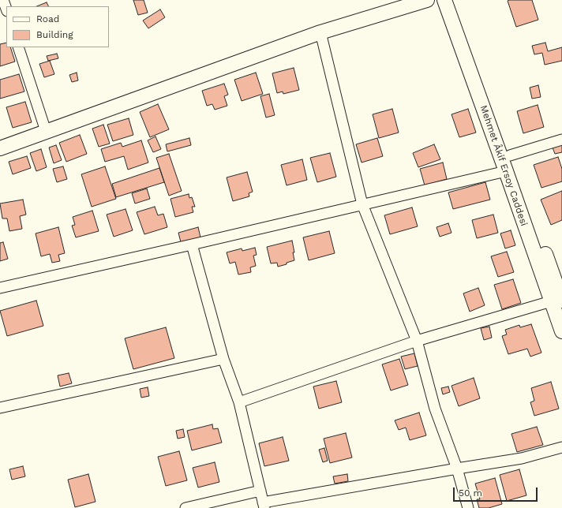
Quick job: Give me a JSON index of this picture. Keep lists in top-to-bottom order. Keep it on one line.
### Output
{"streets":{"main road":["Mehmet Âkif Ersoy Caddesi"]},"legend":["Road","Building"],"scale_bar":"50 m"}
